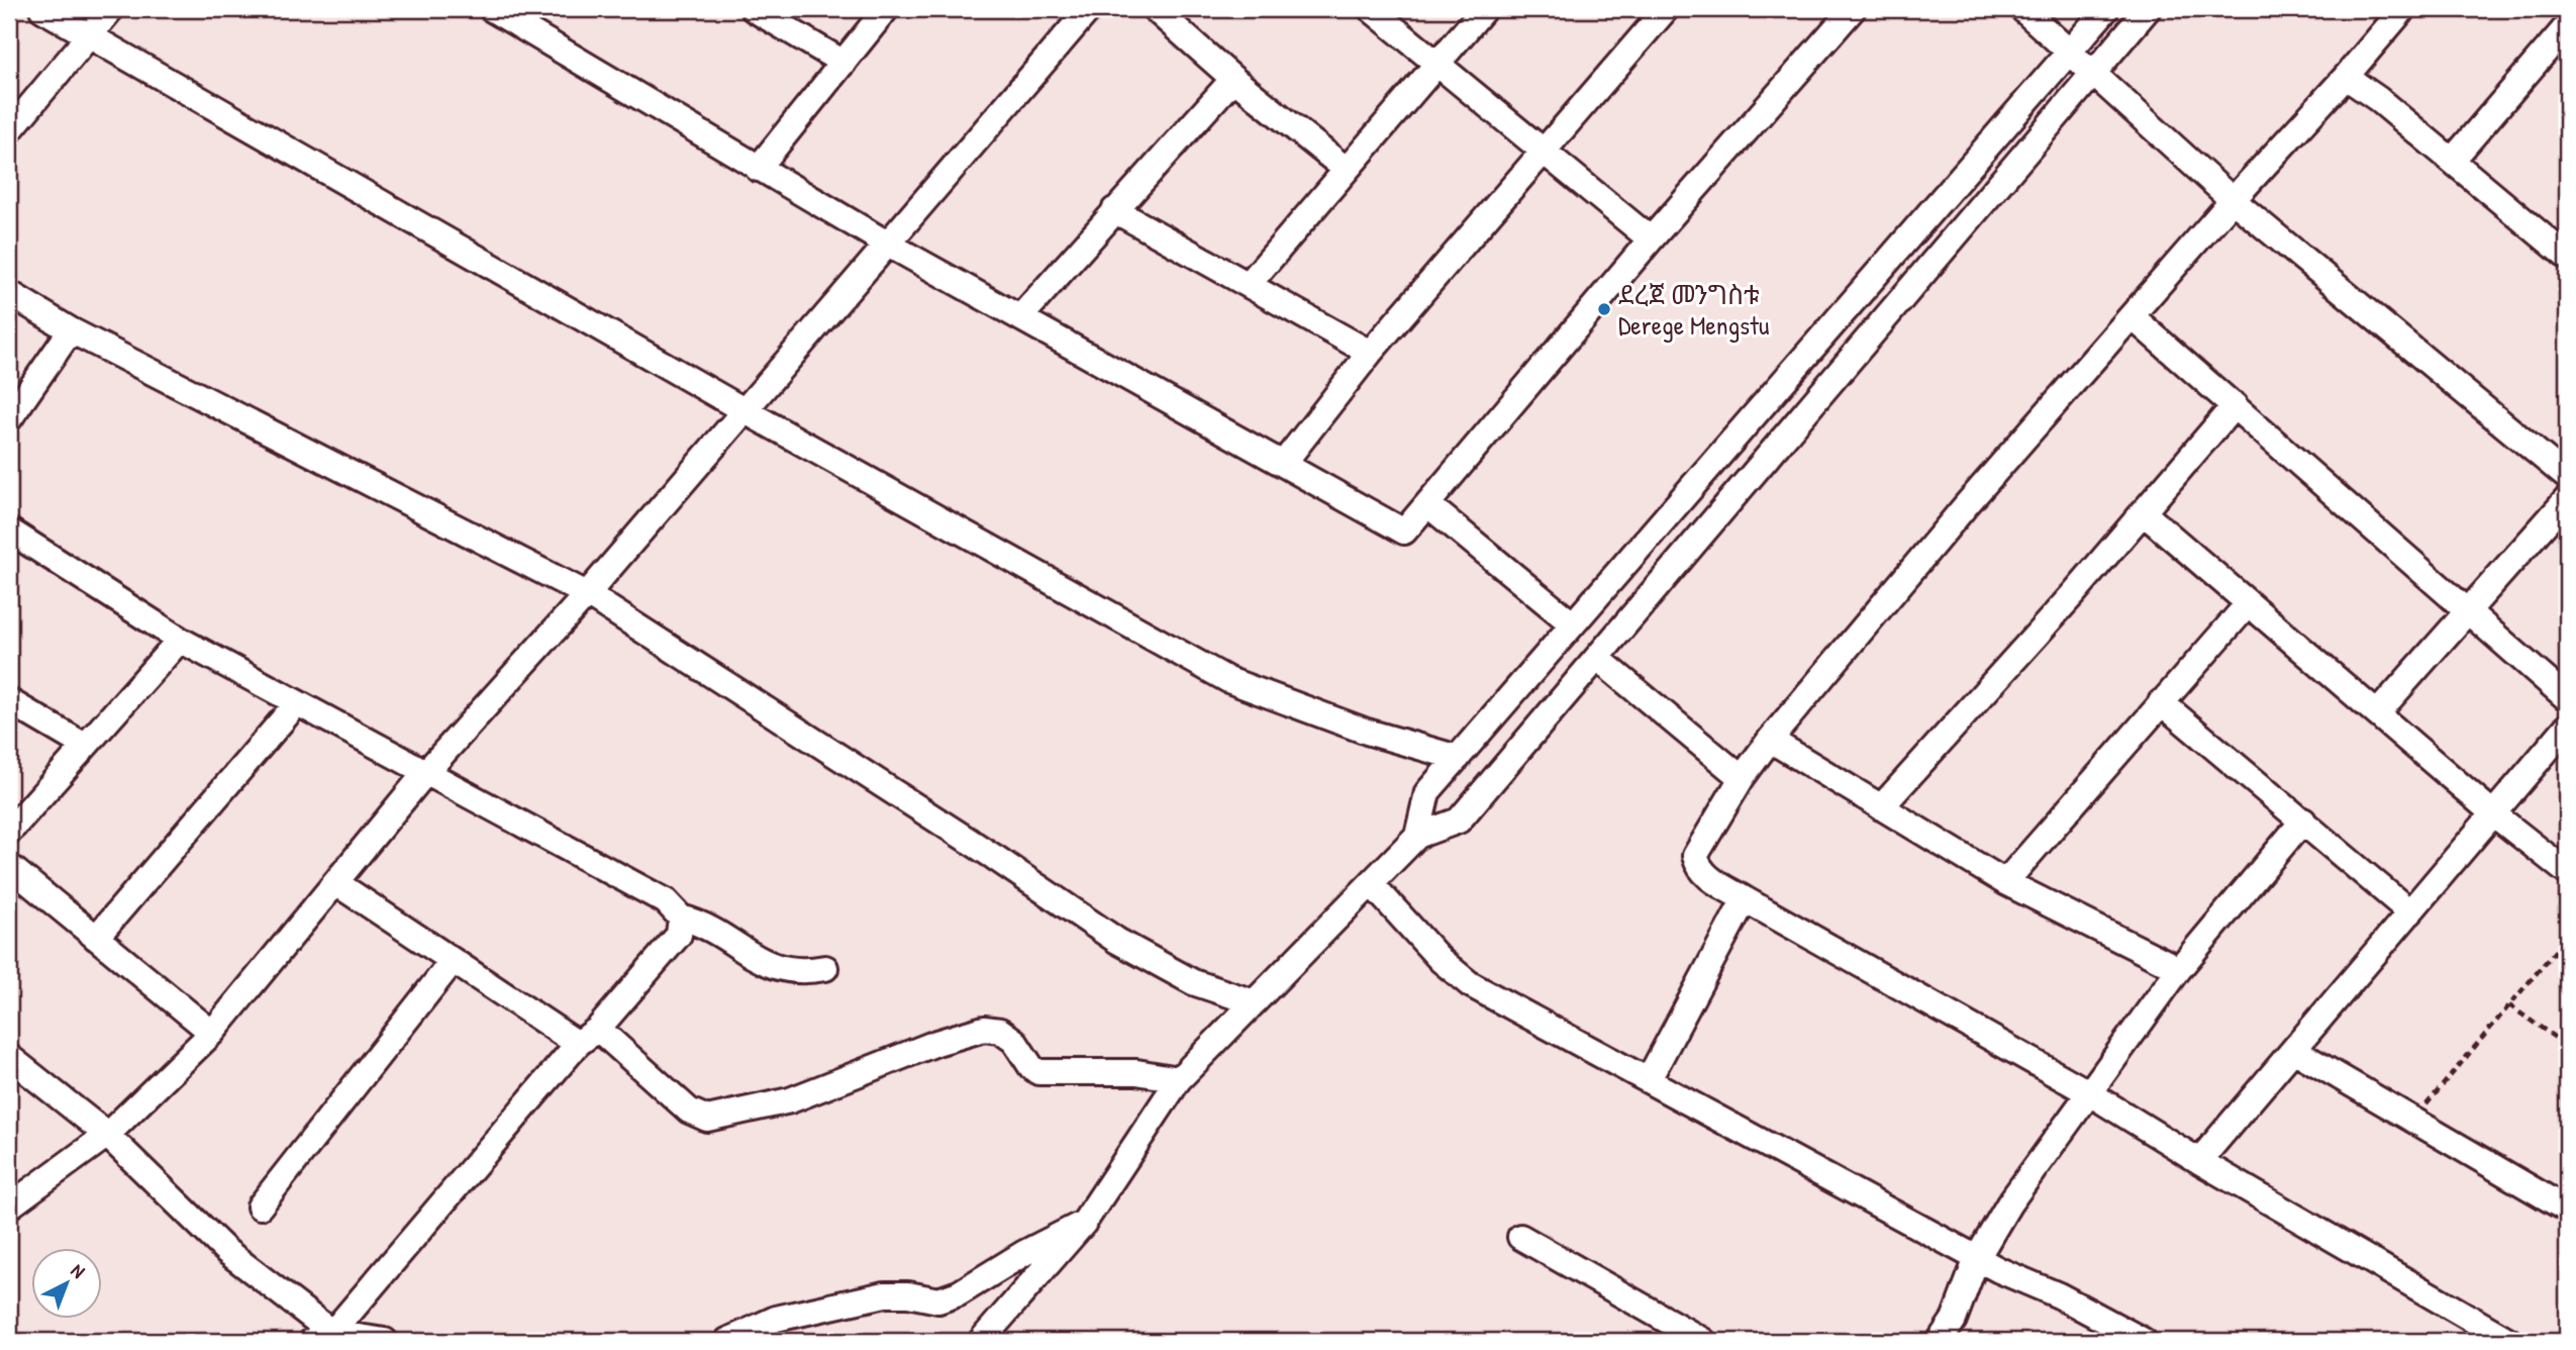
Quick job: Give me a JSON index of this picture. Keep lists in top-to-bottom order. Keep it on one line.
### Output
{"places":["ደረጀ መንግስቱ Derege Mengstu"],"north":"top right"}
